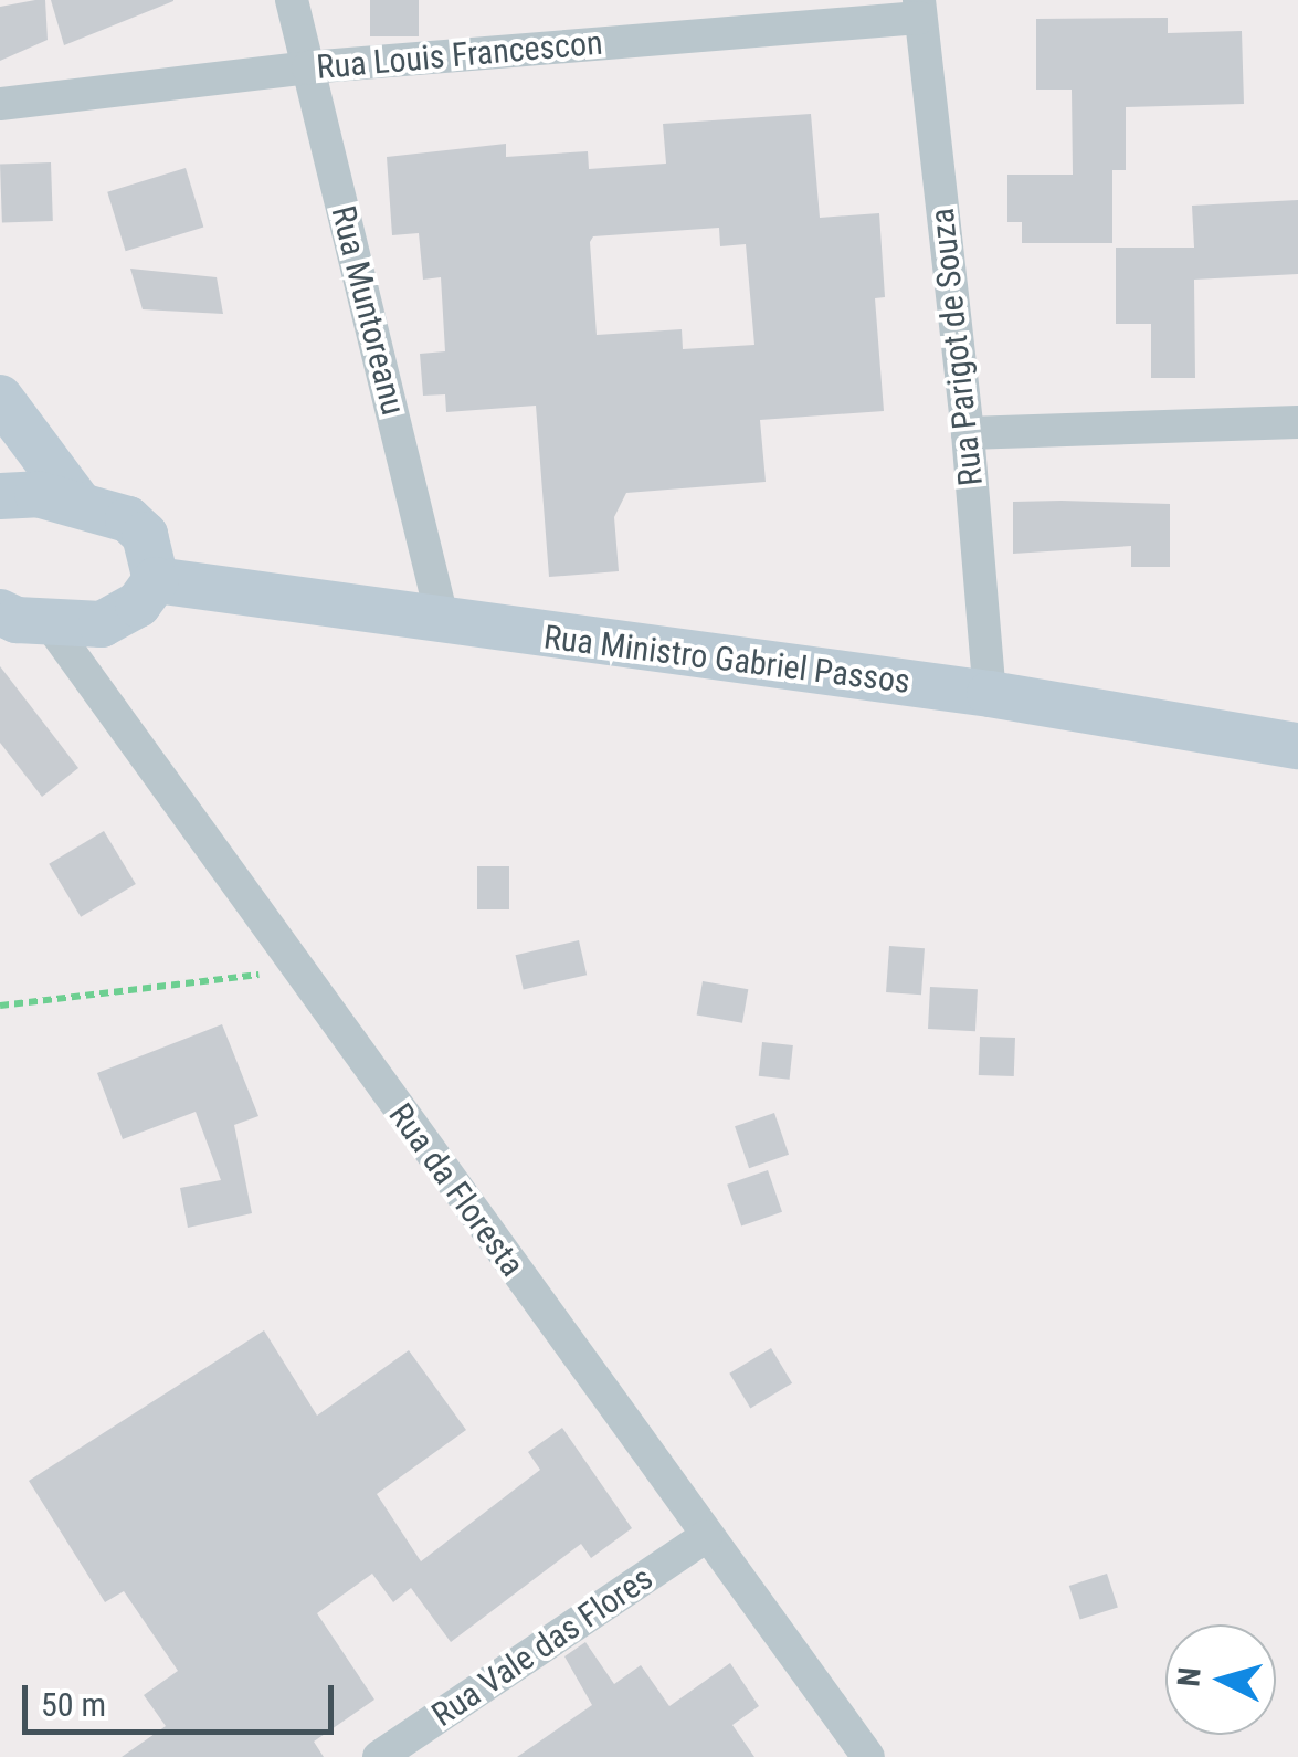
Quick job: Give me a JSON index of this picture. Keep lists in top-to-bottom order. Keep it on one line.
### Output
{"streets":{"main road":["Rua Ministro Gabriel Passos"],"street":["Rua Louis Francescon","Rua Muntoreanu","Rua Parigot de Souza","Rua da Floresta","Rua Vale das Flores"]},"crossings":[["Rua Louis Francescon","Rua Muntoreanu"],["Rua Louis Francescon","Rua Parigot de Souza"],["Rua Muntoreanu","Rua Ministro Gabriel Passos"],["Rua Parigot de Souza","Rua Ministro Gabriel Passos"],["Rua da Floresta","Rua Vale das Flores"]],"scale_bar":"50 m","north":"left"}
